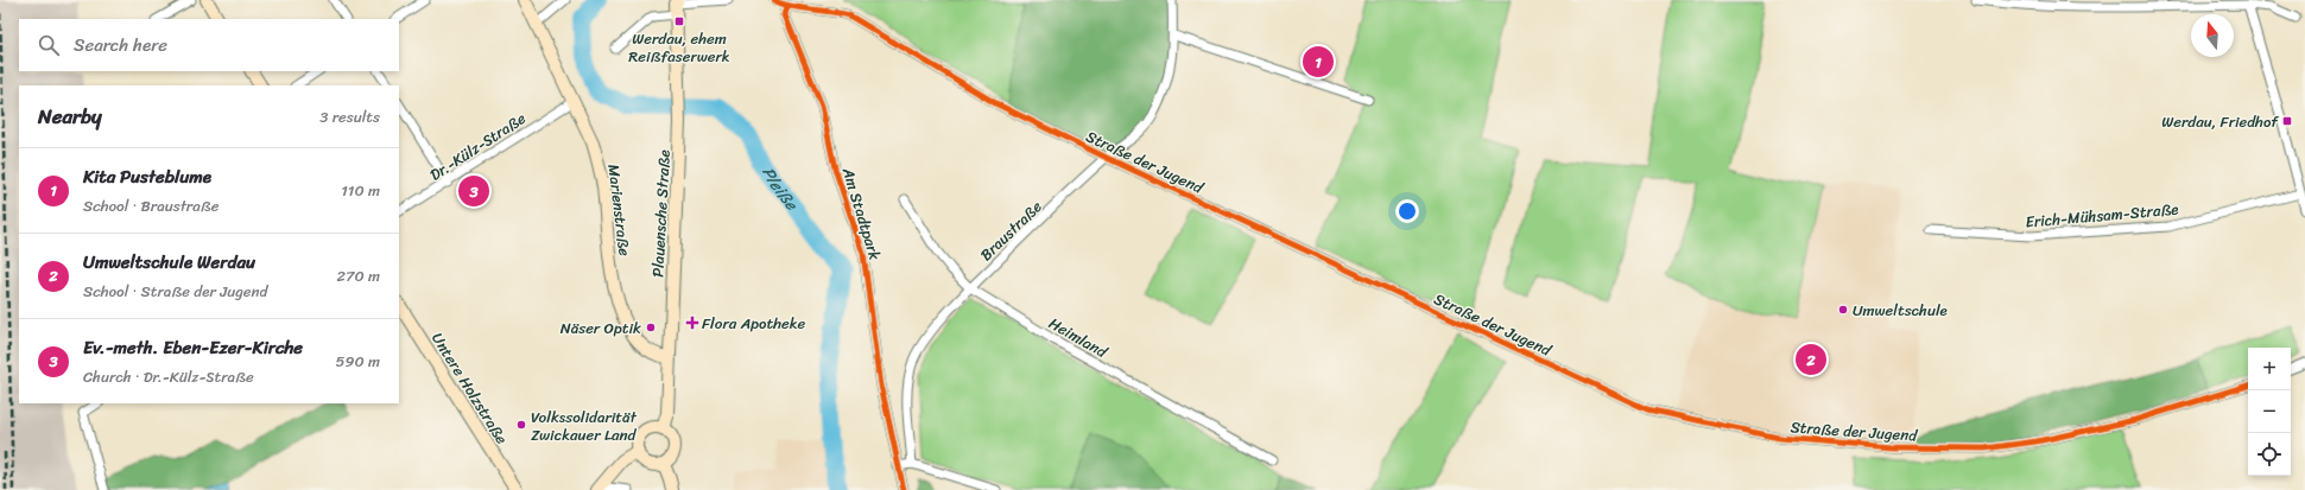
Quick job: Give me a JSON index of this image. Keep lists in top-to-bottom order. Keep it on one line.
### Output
{"streets":{"street":["Dr.-Külz-Straße","Straße der Jugend","Marienstraße","Plauensche Straße","Am Stadtpark","Erich-Mühsam-Straße","Braustraße","Heimland","Untere Holzstraße"]},"crossings":[["Dr.-Külz-Straße","Marienstraße"],["Straße der Jugend","Am Stadtpark"],["Straße der Jugend","Braustraße"],["Marienstraße","Plauensche Straße"],["Braustraße","Heimland"]],"water":["Pleiße"],"places":{"transit":["Werdau, ehem Reißfaserwerk","Werdau, Friedhof"],"other":["Umweltschule","Näser Optik","Volkssolidarität Zwickauer Land"],"health":["Flora Apotheke"]},"north":"top","page":{"search":"Search here","pins":["1","3","2"],"heading":["Nearby","3 results"],"list":[{"mark":"1","name":"Kita Pusteblume","note":"School · Braustraße","value":"110 m"},{"mark":"2","name":"Umweltschule Werdau","note":"School · Straße der Jugend","value":"270 m"},{"mark":"3","name":"Ev.-meth. Eben-Ezer-Kirche","note":"Church · Dr.-Külz-Straße","value":"590 m"}],"map_buttons":["+","−"]}}
